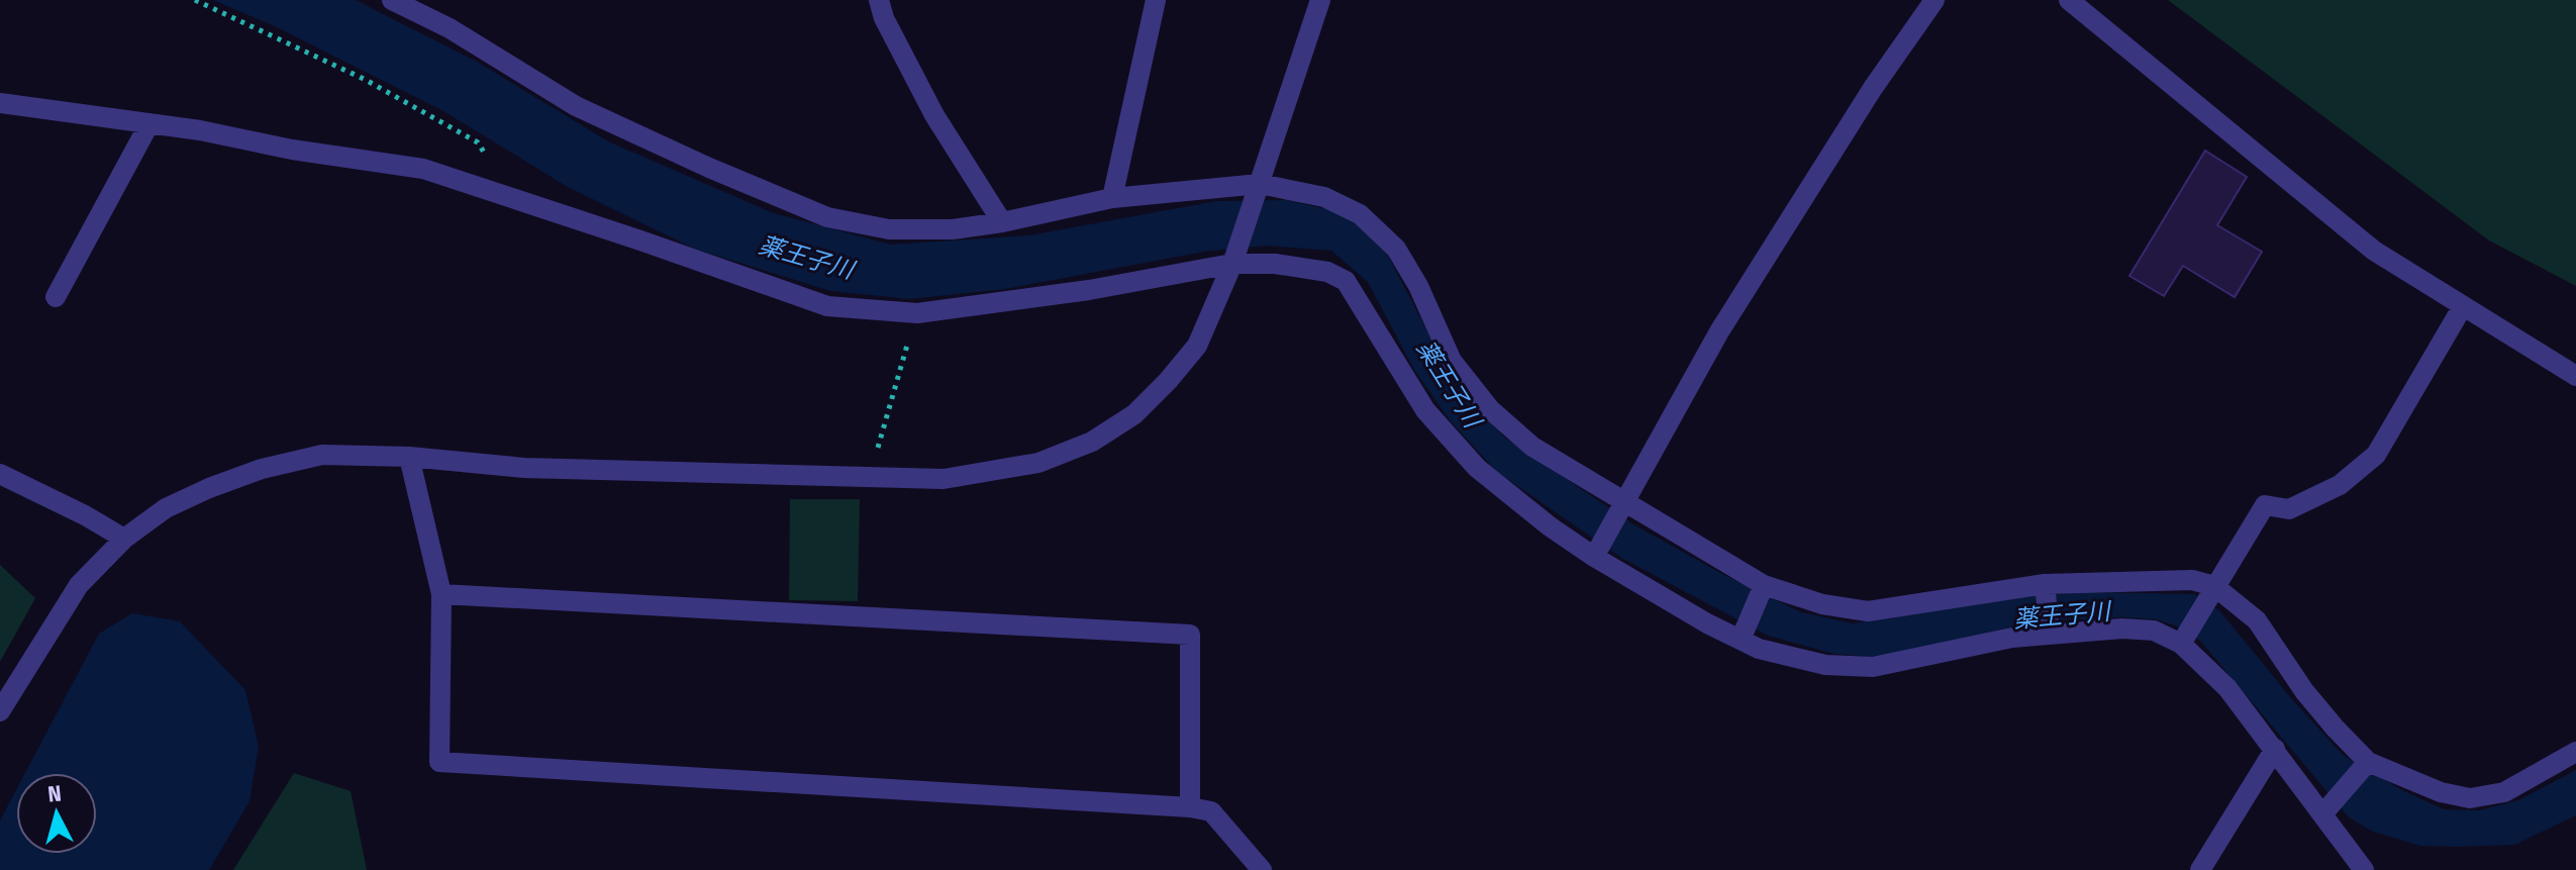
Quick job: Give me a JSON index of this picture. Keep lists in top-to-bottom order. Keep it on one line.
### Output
{"water":["薬王子川"],"north":"top"}
